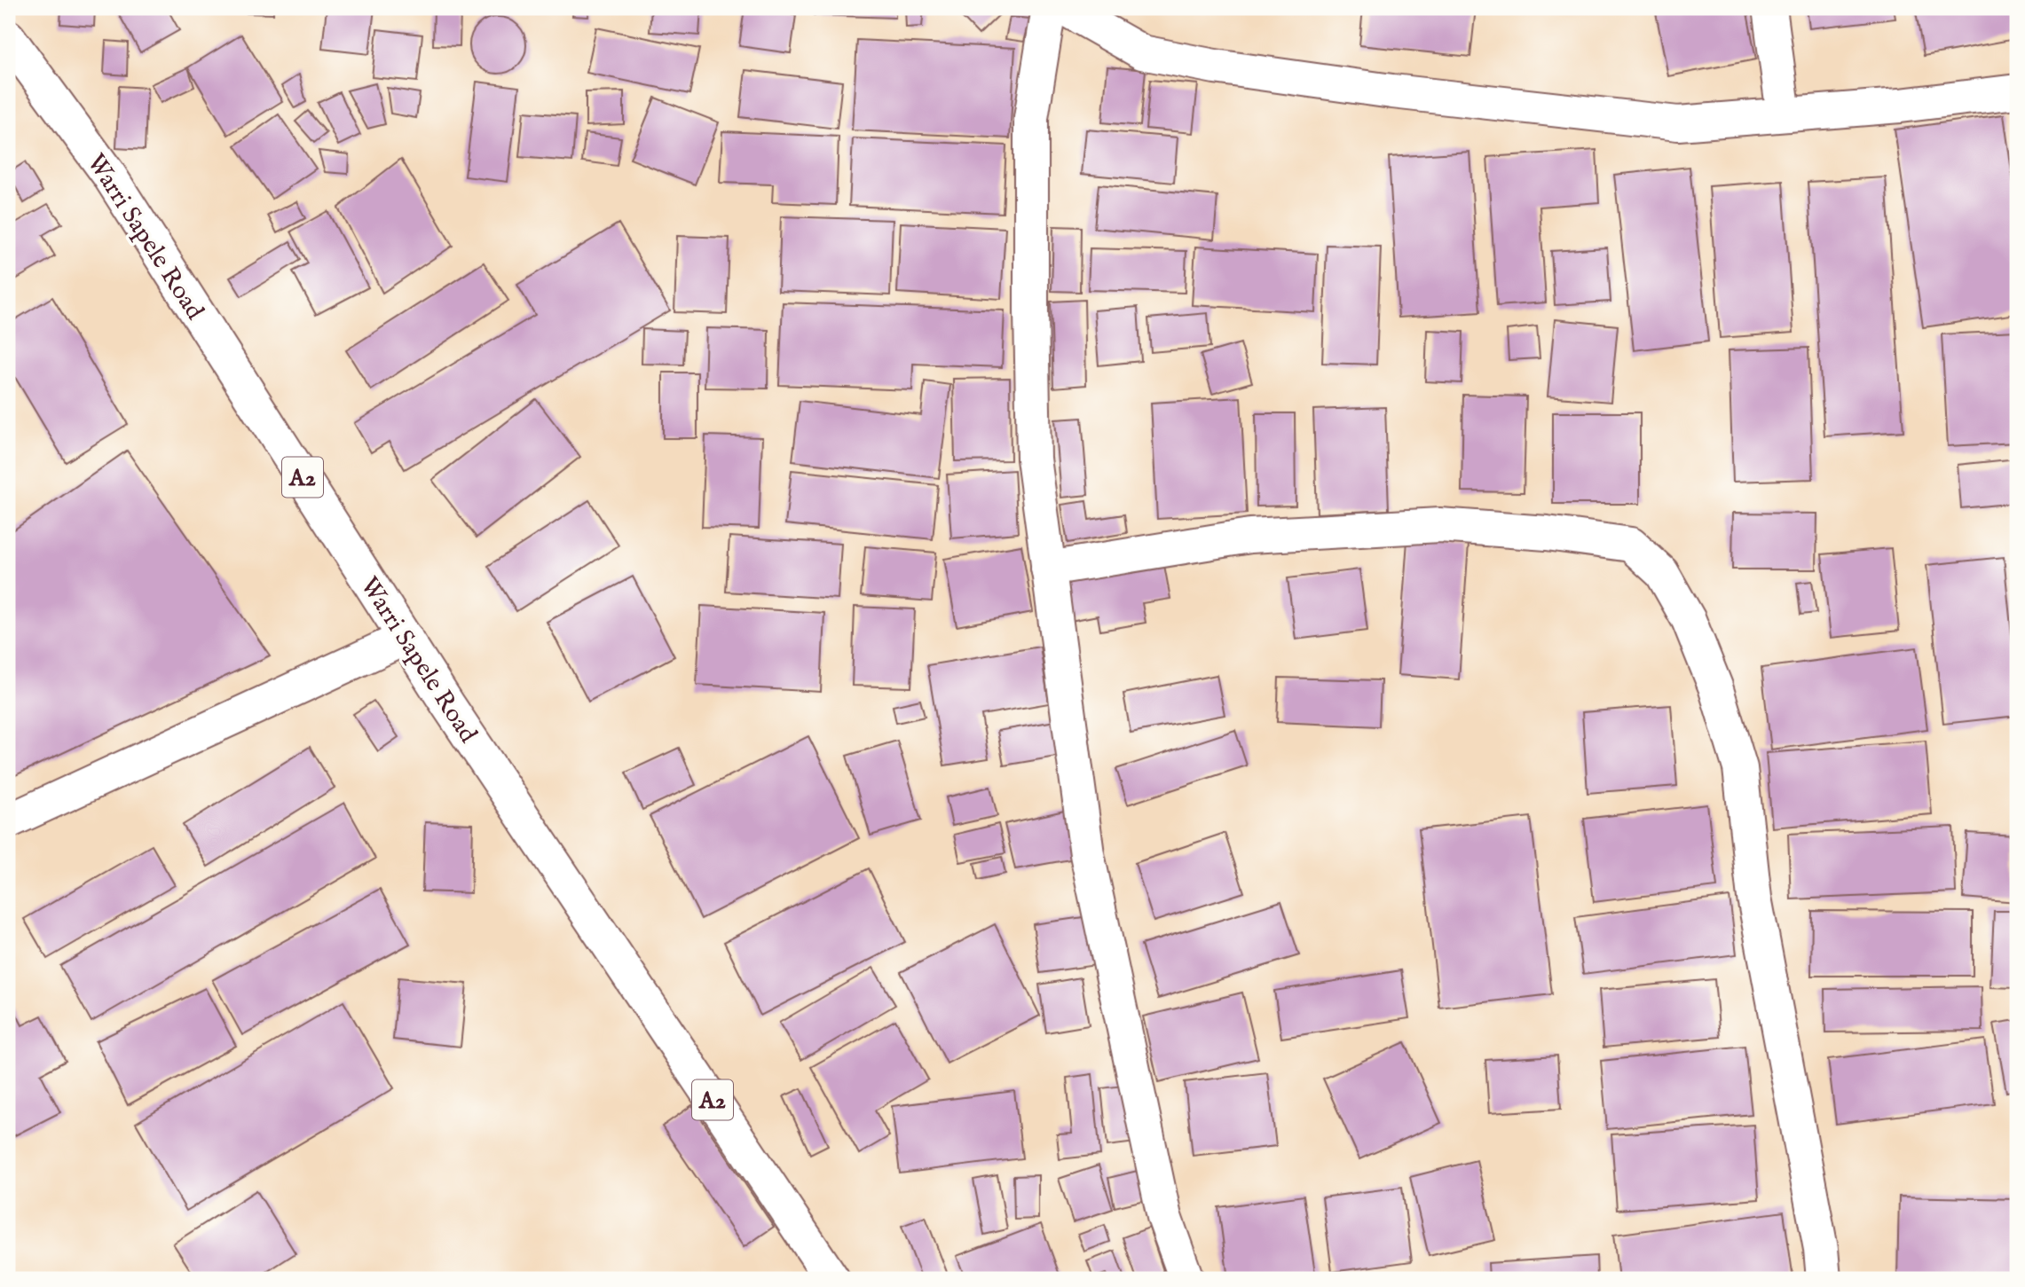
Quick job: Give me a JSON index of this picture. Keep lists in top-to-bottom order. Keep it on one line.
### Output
{"streets":{"main road":["Warri Sapele Road","A2"]}}
